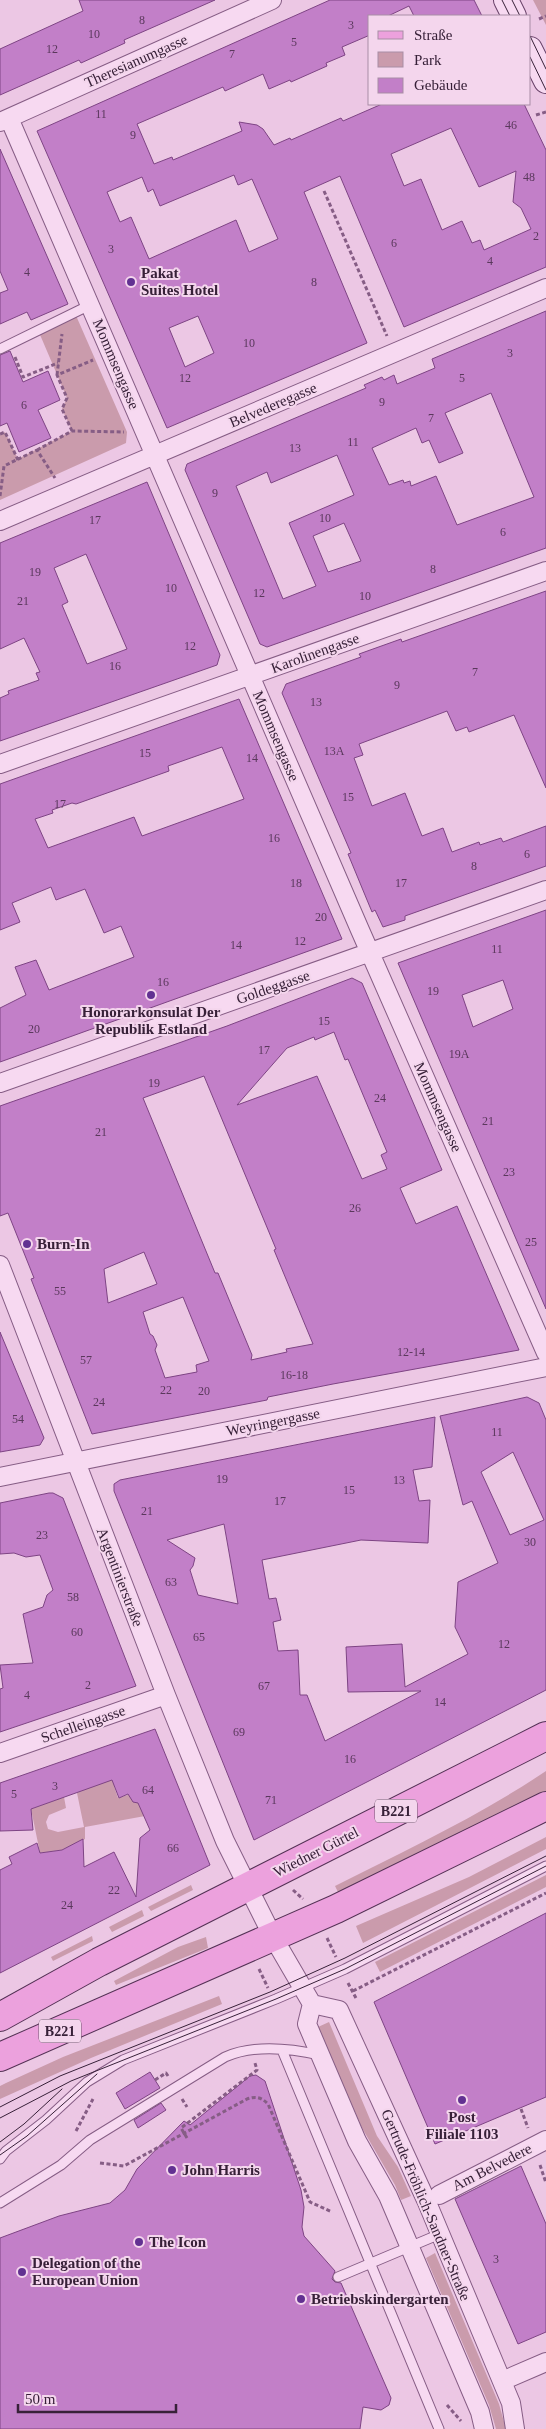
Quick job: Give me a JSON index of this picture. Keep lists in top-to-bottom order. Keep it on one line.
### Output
{"streets":{"main road":["B221","Wiedner Gürtel"],"street":["Theresianumgasse","Mommsengasse","Belvederegasse","Karolinengasse","Goldeggasse","Weyringergasse","Argentinierstraße","Schelleingasse","Am Belvedere","Gertrude-Fröhlich-Sandner-Straße"]},"crossings":[["Theresianumgasse","Mommsengasse"],["Mommsengasse","Belvederegasse"],["Mommsengasse","Karolinengasse"],["Mommsengasse","Goldeggasse"],["Weyringergasse","Argentinierstraße"],["Argentinierstraße","Schelleingasse"],["Argentinierstraße","Wiedner Gürtel"]],"places":["Pakat Suites Hotel","Honorarkonsulat Der Republik Estland","Burn-In","Post Filiale 1103","John Harris","The Icon","Delegation of the European Union","Betriebskindergarten"],"house_numbers":["8","3","10","5","12","7","11","46","9","48","2","6","3","4","4","8","10","3","12","5","9","6","7","11","13","9","10","17","6","8","19","10","12","10","21","12","16","7","9","13","13A","15","14","15","17","16","6","8","18","17","20","12","14","11","16","19","15","20","17","19A","19","24","21","21","23","26","25","55","12-14","57","16-18","22","20","24","54","11","19","13","15","17","21","23","30","63","58","60","65","12","2","67","4","14","69","16","3","64","5","71","66","22","24","3"],"legend":["Straße","Park","Gebäude"],"scale_bar":"50 m"}
